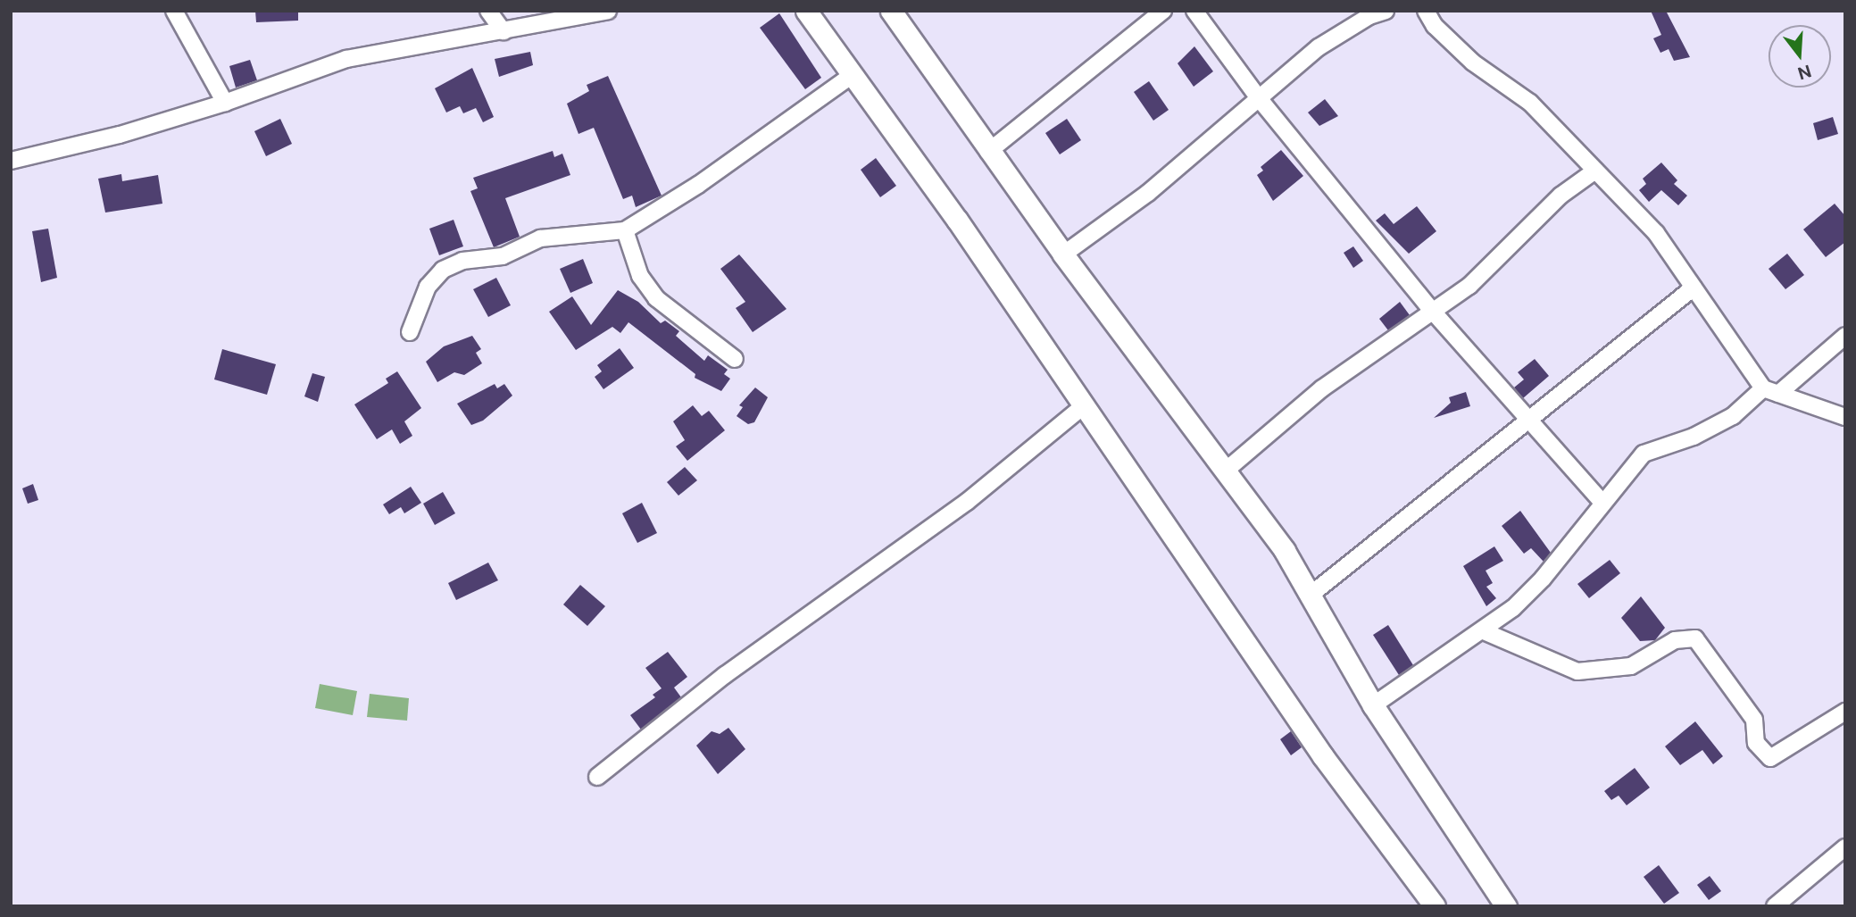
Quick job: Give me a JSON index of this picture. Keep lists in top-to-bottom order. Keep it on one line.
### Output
{"north":"bottom"}
